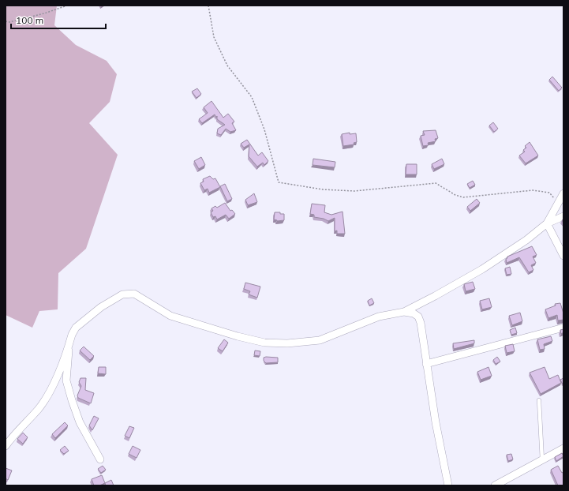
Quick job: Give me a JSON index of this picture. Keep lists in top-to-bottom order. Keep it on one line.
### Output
{"scale_bar":"100 m"}
